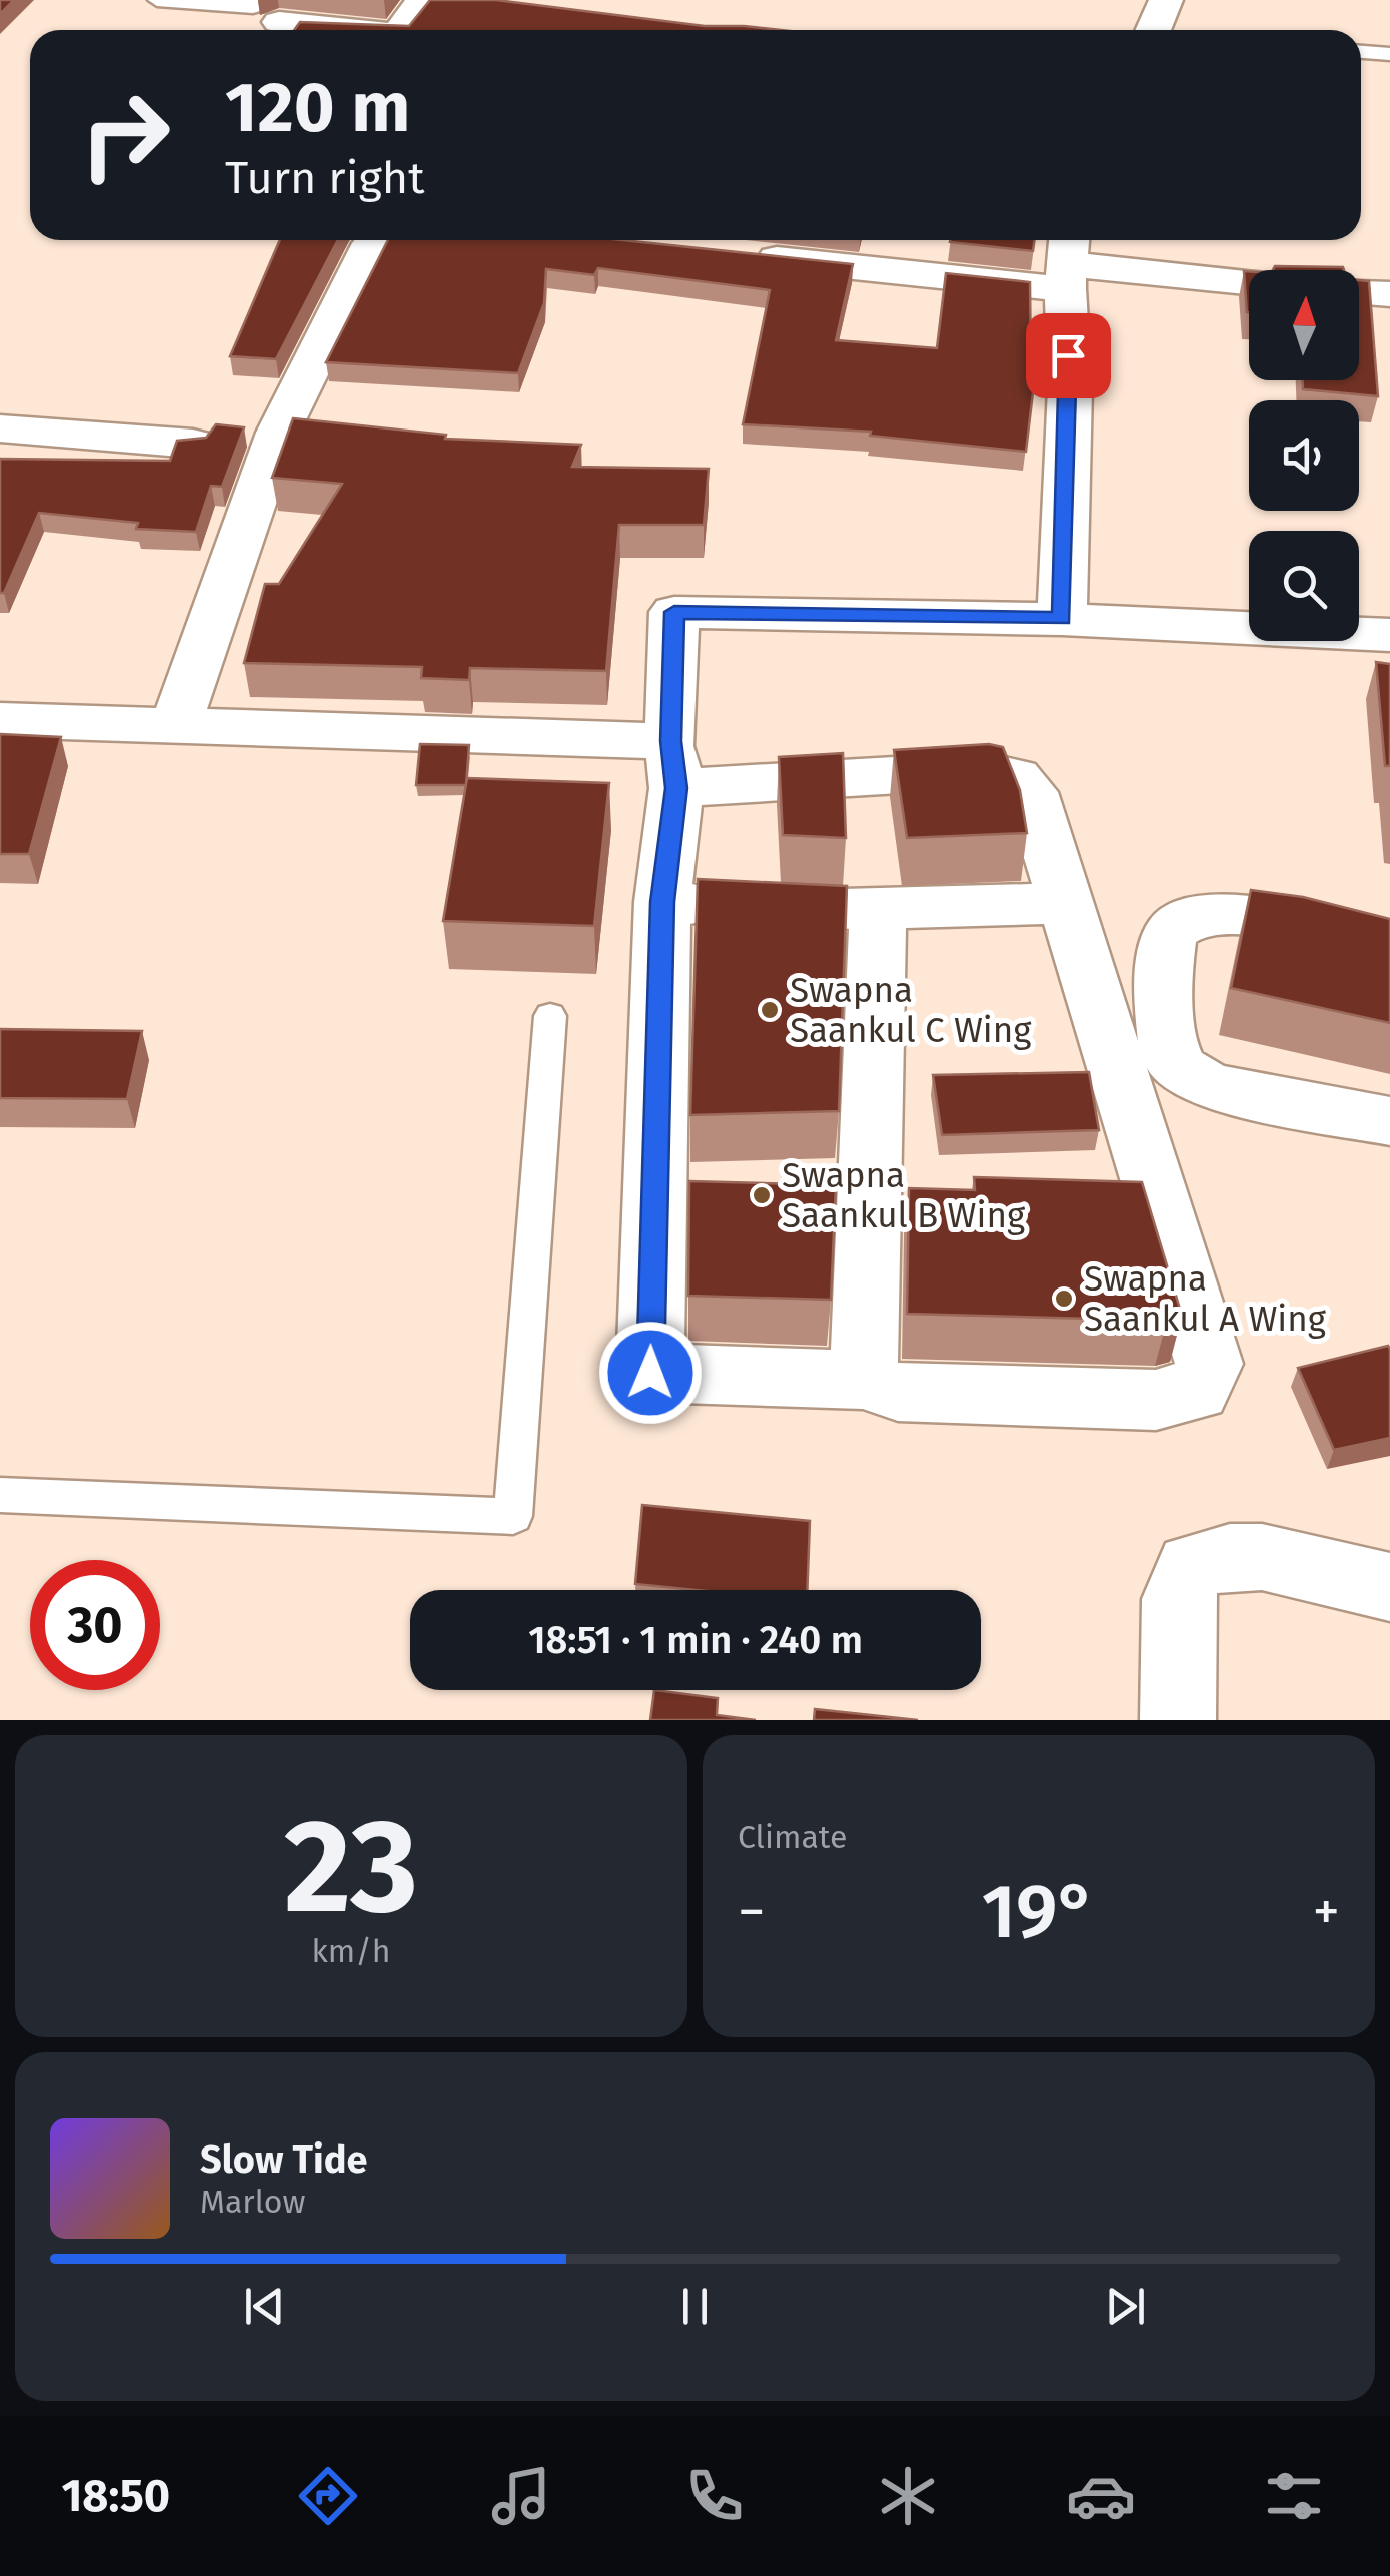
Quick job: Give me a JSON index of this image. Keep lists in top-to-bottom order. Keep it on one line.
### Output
{"places":["Swapna Saankul C Wing","Swapna Saankul B Wing","Swapna Saankul A Wing"],"north":"top","page":{"turn":["120 m","Turn right"],"limit":"30","trip":"18:51 · 1 min · 240 m","tile":[["23","km/h"],"Climate"],"heat":["−","19°","+"],"song":["Slow Tide","Marlow"],"tabs":"18:50"}}
